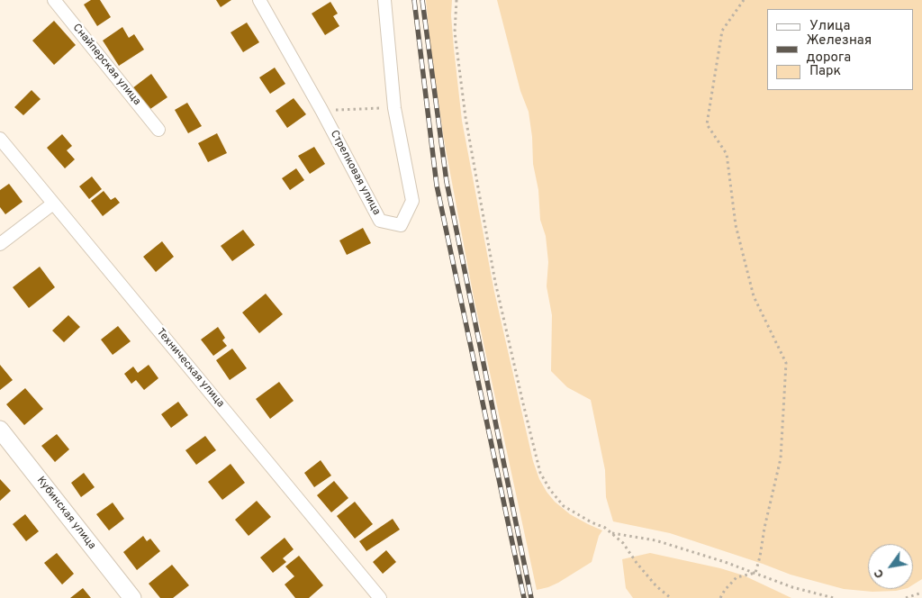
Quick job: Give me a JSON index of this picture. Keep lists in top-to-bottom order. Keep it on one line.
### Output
{"streets":{"street":["Снайперская улица","Стрелковая улица","Техническая улица","Кубинская улица"]},"legend":["Улица","Железная дорога","Парк"],"north":"bottom left"}
